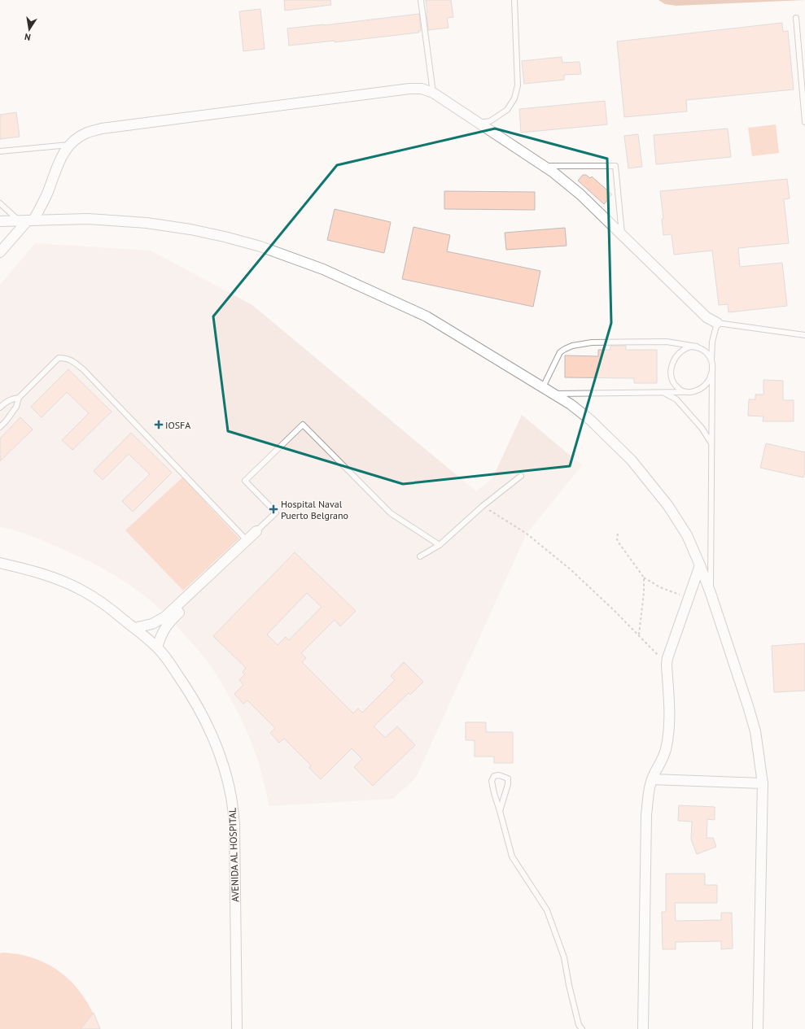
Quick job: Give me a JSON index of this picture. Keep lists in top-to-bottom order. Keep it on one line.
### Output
{"streets":{"street":["AVENIDA AL HOSPITAL"]},"places":{"health":["IOSFA","Hospital Naval Puerto Belgrano"]},"north":"bottom"}
